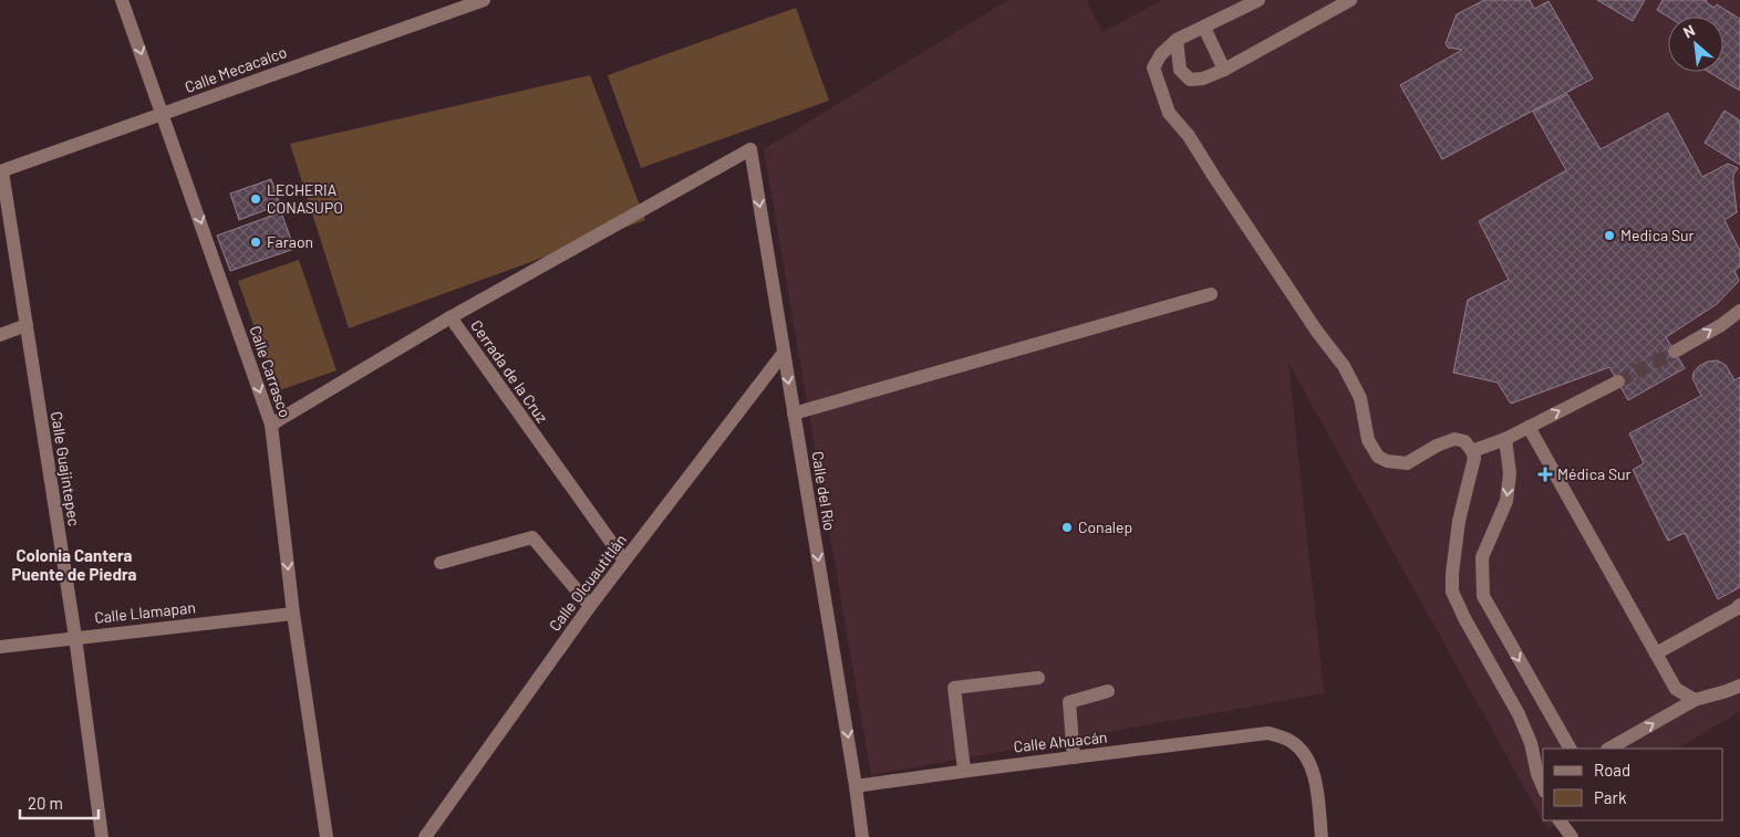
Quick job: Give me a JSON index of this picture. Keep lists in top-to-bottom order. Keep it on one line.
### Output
{"streets":{"street":["Calle Mecacalco","Calle Carrasco","Cerrada de la Cruz","Calle Guajintepec","Calle del Río","Calle Olcuautitlán","Calle Llamapan","Calle Ahuacán"]},"crossings":[["Calle Mecacalco","Calle Carrasco"],["Calle Mecacalco","Calle Guajintepec"],["Calle Carrasco","Cerrada de la Cruz"],["Calle Carrasco","Calle Llamapan"],["Cerrada de la Cruz","Calle del Río"],["Cerrada de la Cruz","Calle Olcuautitlán"],["Calle Guajintepec","Calle Llamapan"],["Calle del Río","Calle Olcuautitlán"],["Calle del Río","Calle Ahuacán"]],"one_way":["Calle Carrasco"],"districts":["Colonia Cantera Puente de Piedra"],"places":{"other":["LECHERIA CONASUPO","Medica Sur","Faraon","Conalep"],"health":["Médica Sur"]},"legend":["Road","Park"],"scale_bar":"20 m","north":"top left"}
